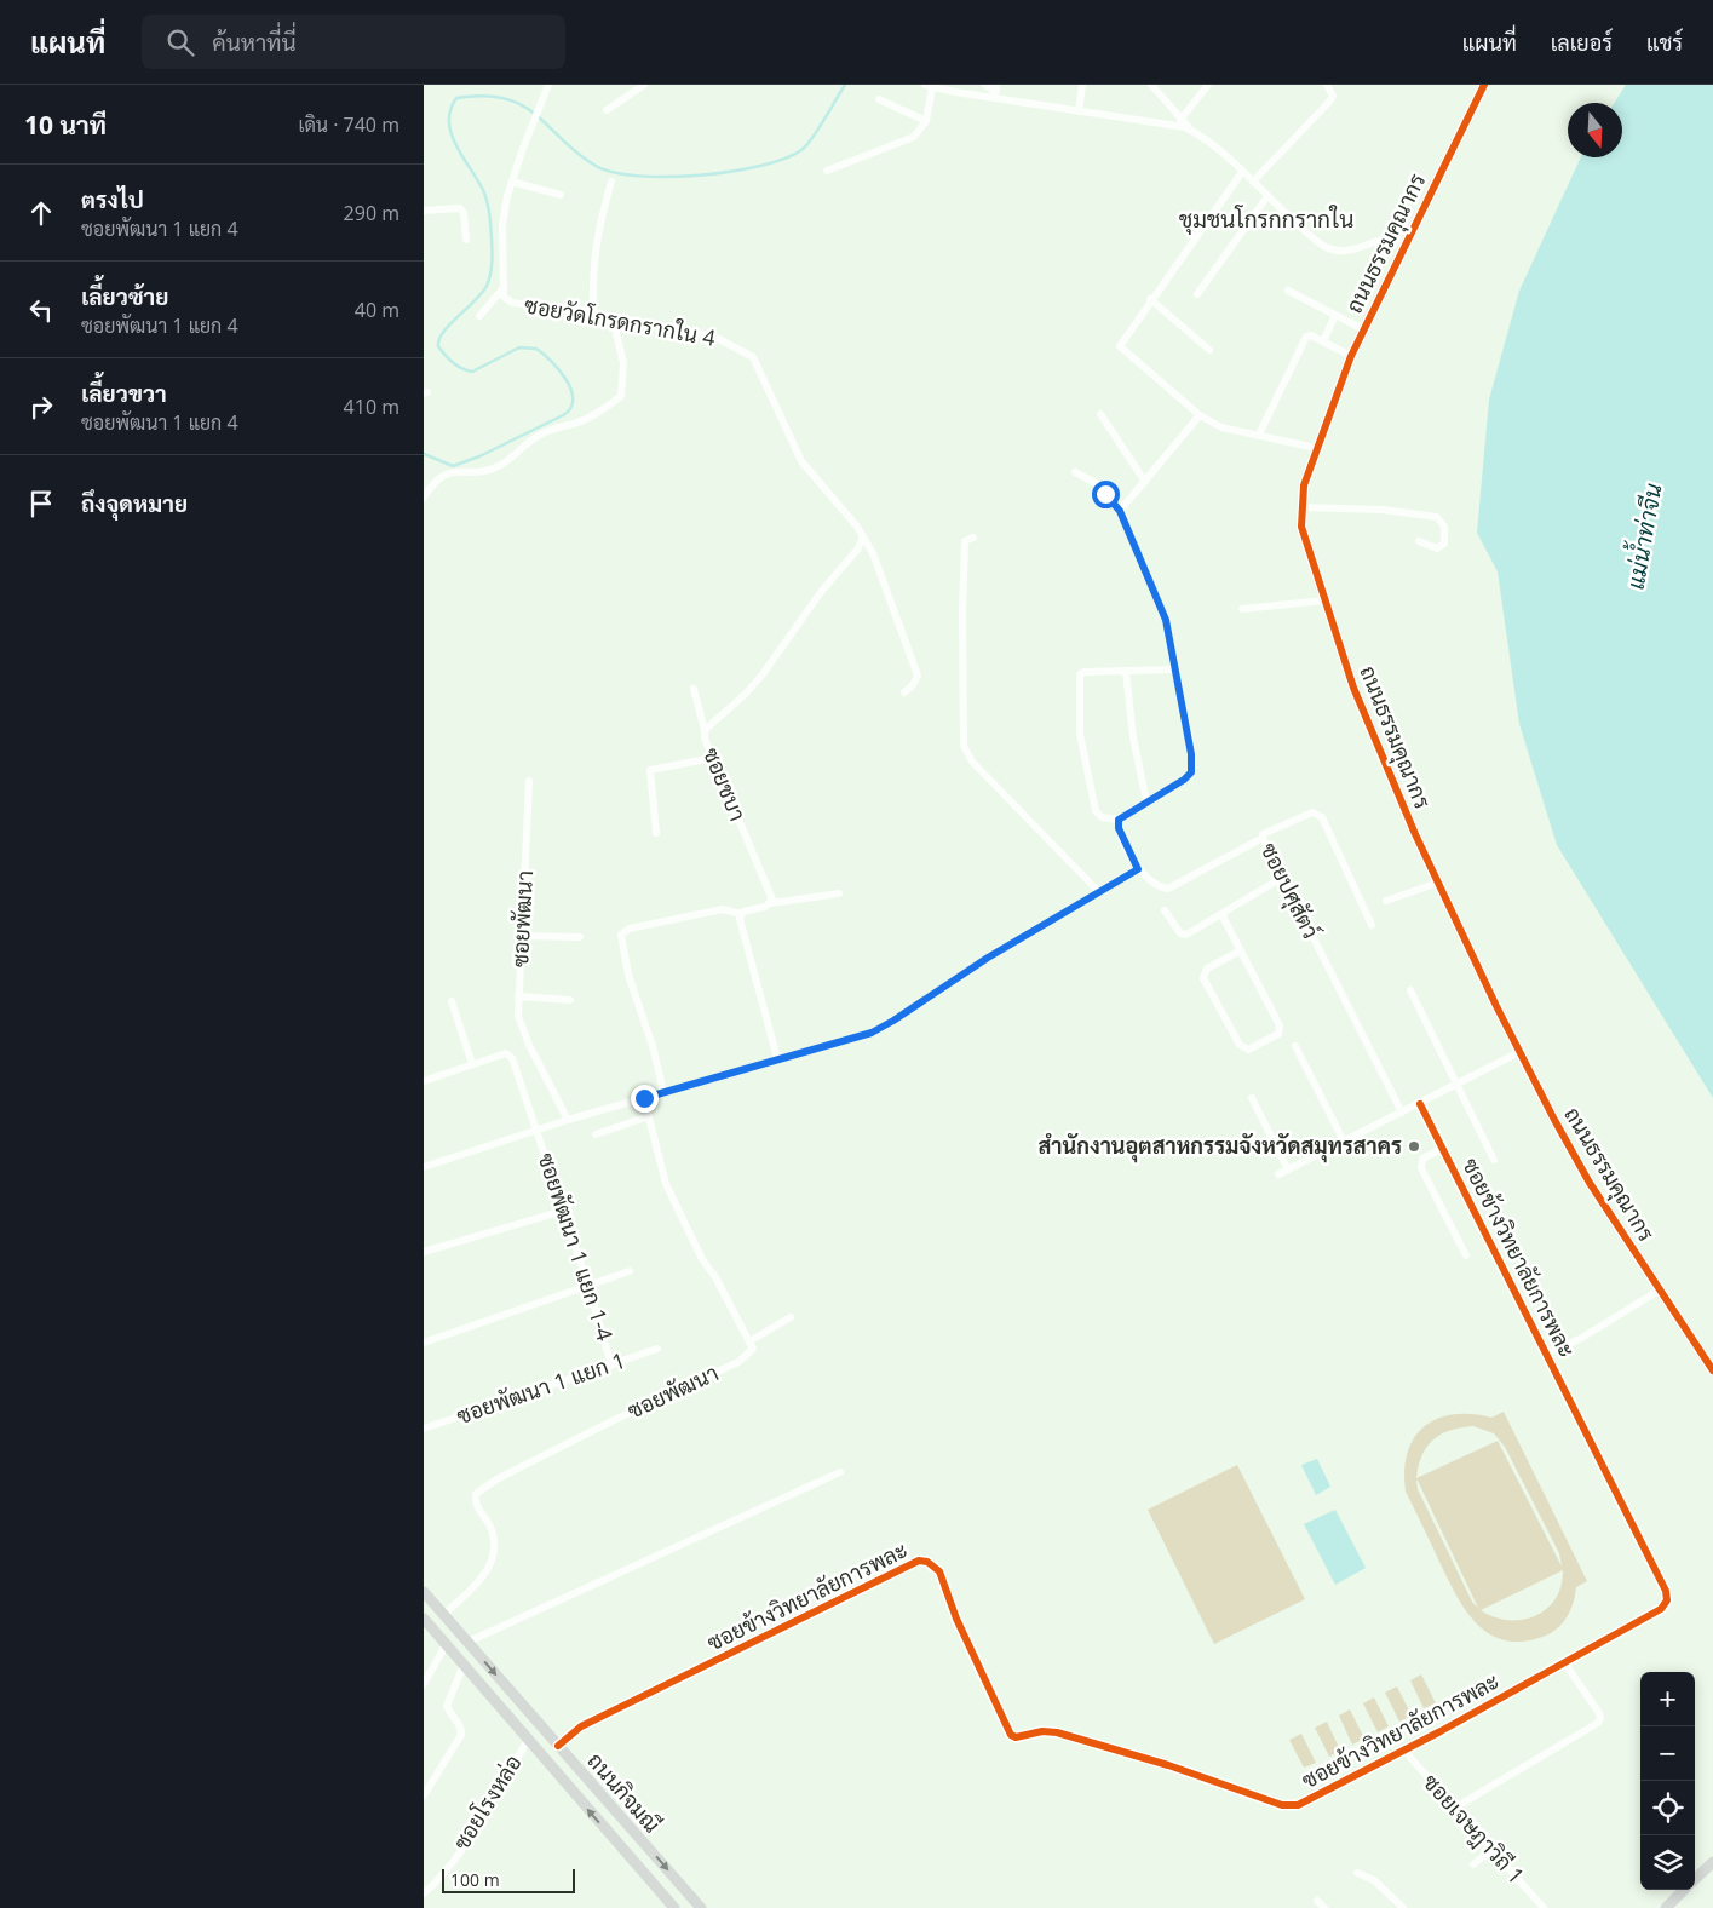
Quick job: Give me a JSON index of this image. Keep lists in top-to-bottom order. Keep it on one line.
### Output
{"streets":{"street":["ถนนธรรมคุณากร","ซอยวัดโกรดกรากใน 4","ซอยชบา","ซอยปศุสัตว์","ซอยพัฒนา","ซอยพัฒนา 1 แยก 1-4","ซอยข้างวิทยาลัยการพละ","ซอยพัฒนา 1 แยก 1","ถนนกิจมณี","ซอยโรงหล่อ","ซอยเจษฎาวิถี 1"]},"crossings":[["ซอยวัดโกรดกรากใน 4","ซอยชบา"],["ซอยพัฒนา","ถนนกิจมณี"],["ซอยพัฒนา 1 แยก 1-4","ซอยพัฒนา 1 แยก 1"],["ซอยข้างวิทยาลัยการพละ","ถนนกิจมณี"],["ซอยข้างวิทยาลัยการพละ","ซอยเจษฎาวิถี 1"],["ถนนกิจมณี","ซอยโรงหล่อ"]],"districts":["ชุมชนโกรกกรากใน"],"water":["แม่น้ำท่าจีน"],"places":["สำนักงานอุตสาหกรรมจังหวัดสมุทรสาคร"],"scale_bar":"100 m","north":"bottom","page":{"header":"แผนที่","search":"ค้นหาที่นี่","nav":["แผนที่","เลเยอร์","แชร์"],"heading":["10 นาที","เดิน · 740 m"],"list":[["ตรงไป","ซอยพัฒนา 1 แยก 4","290 m"],["เลี้ยวซ้าย","ซอยพัฒนา 1 แยก 4","40 m"],["เลี้ยวขวา","ซอยพัฒนา 1 แยก 4","410 m"],"ถึงจุดหมาย"],"map_buttons":["+","−"],"scale":"100 m"}}
